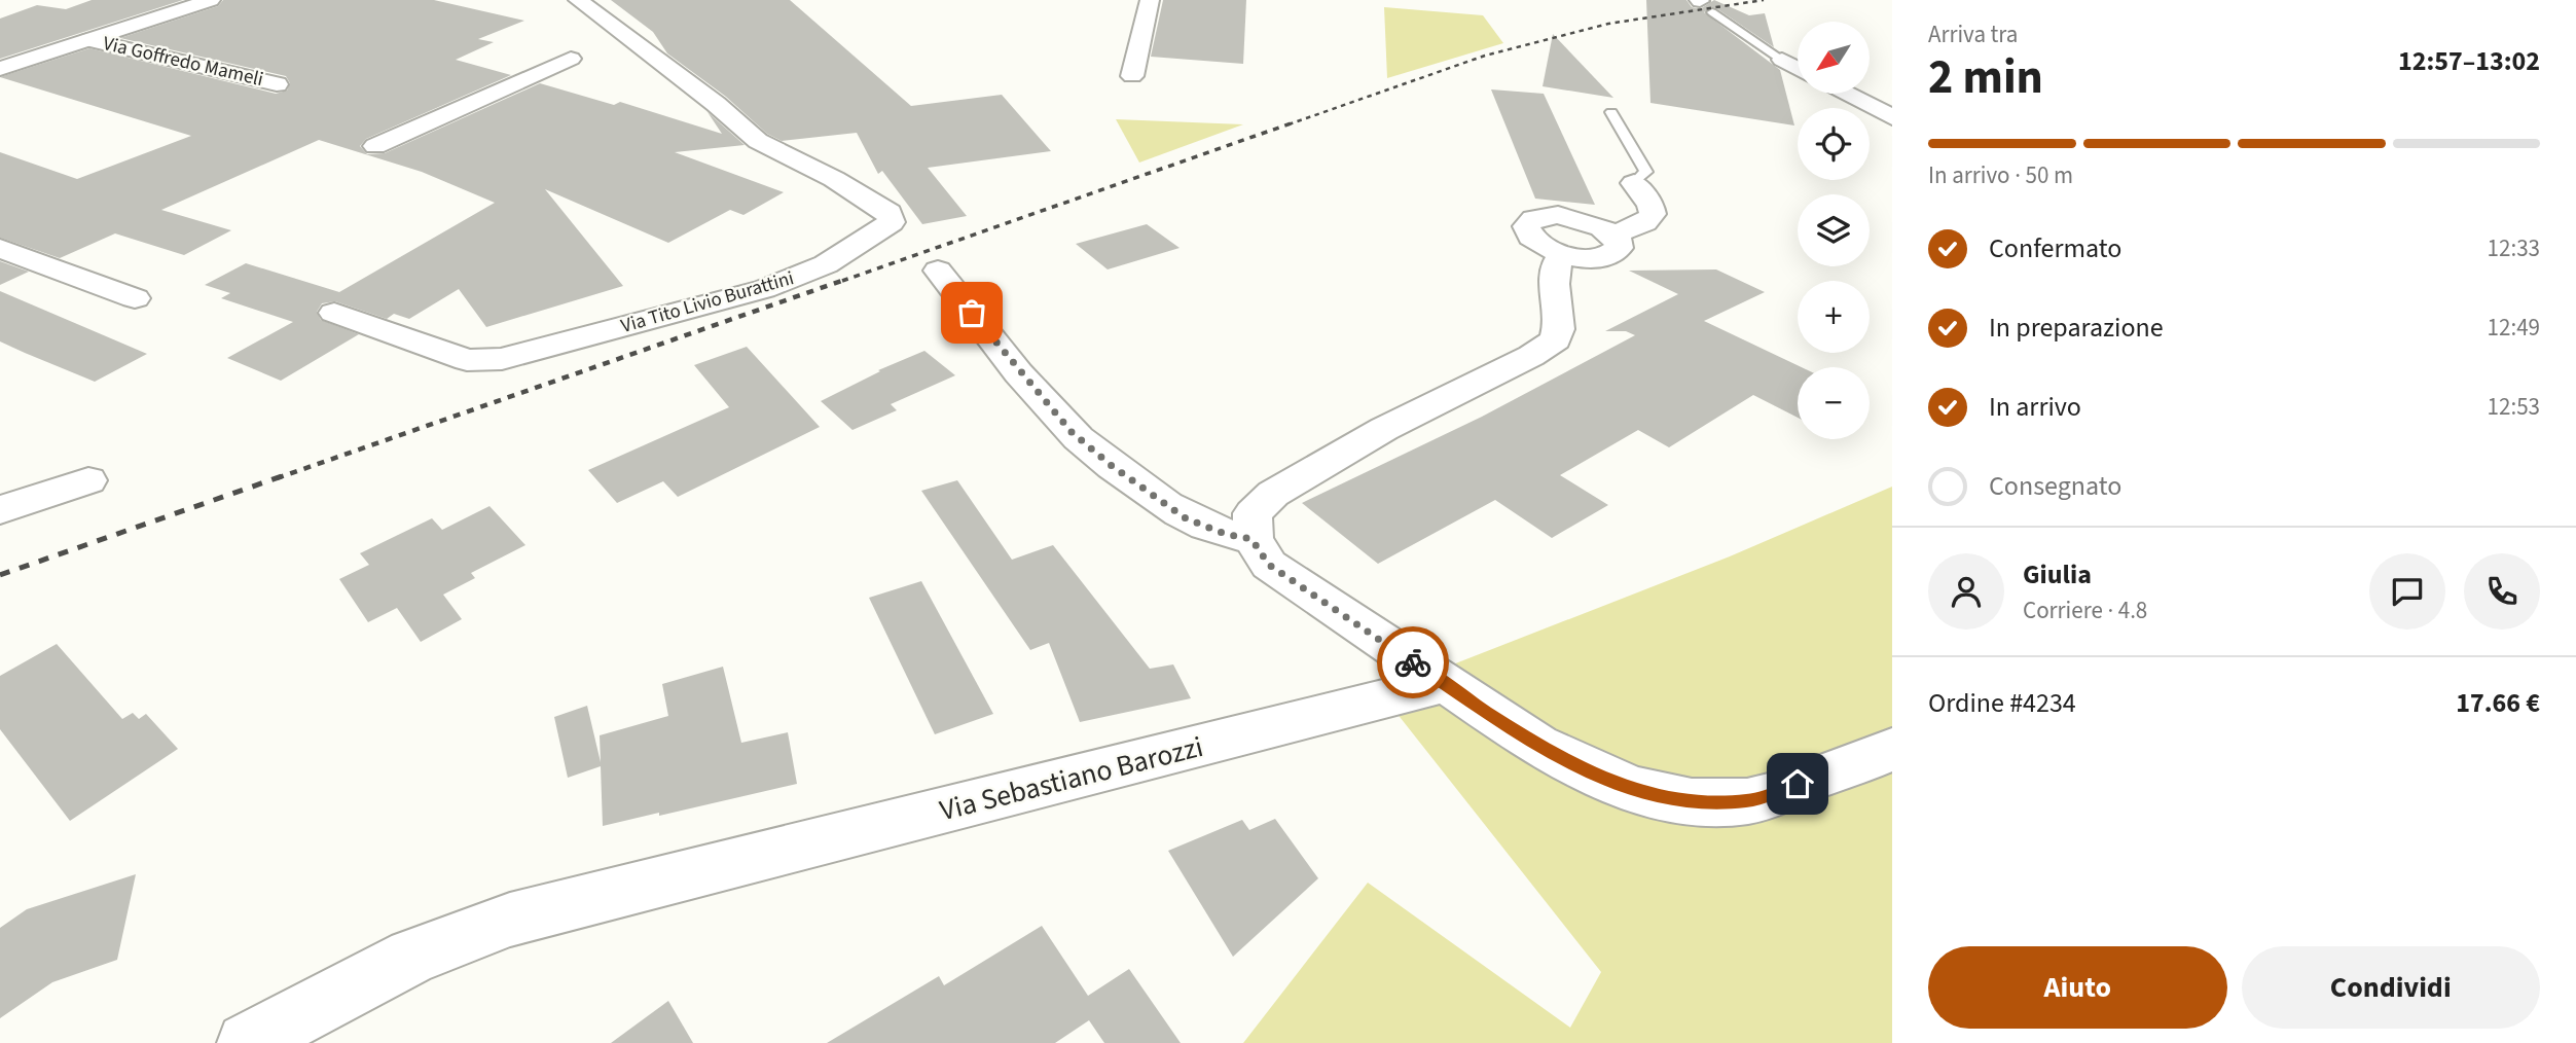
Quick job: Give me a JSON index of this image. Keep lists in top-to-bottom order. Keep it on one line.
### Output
{"streets":{"street":["Via Goffredo Mameli","Via Tito Livio Burattini","Via Sebastiano Barozzi"]},"north":"bottom left","page":{"heading":["2 min","Arriva tra","12:57–13:02"],"panel":["Giulia","Corriere · 4.8","Ordine #4234","17.66 €"],"map_buttons":["+","−"],"bar":"In arrivo · 50 m","list":[["Confermato","12:33"],["In preparazione","12:49"],["In arrivo","12:53"],"Consegnato"],"buttons":["Aiuto","Condividi"]}}
